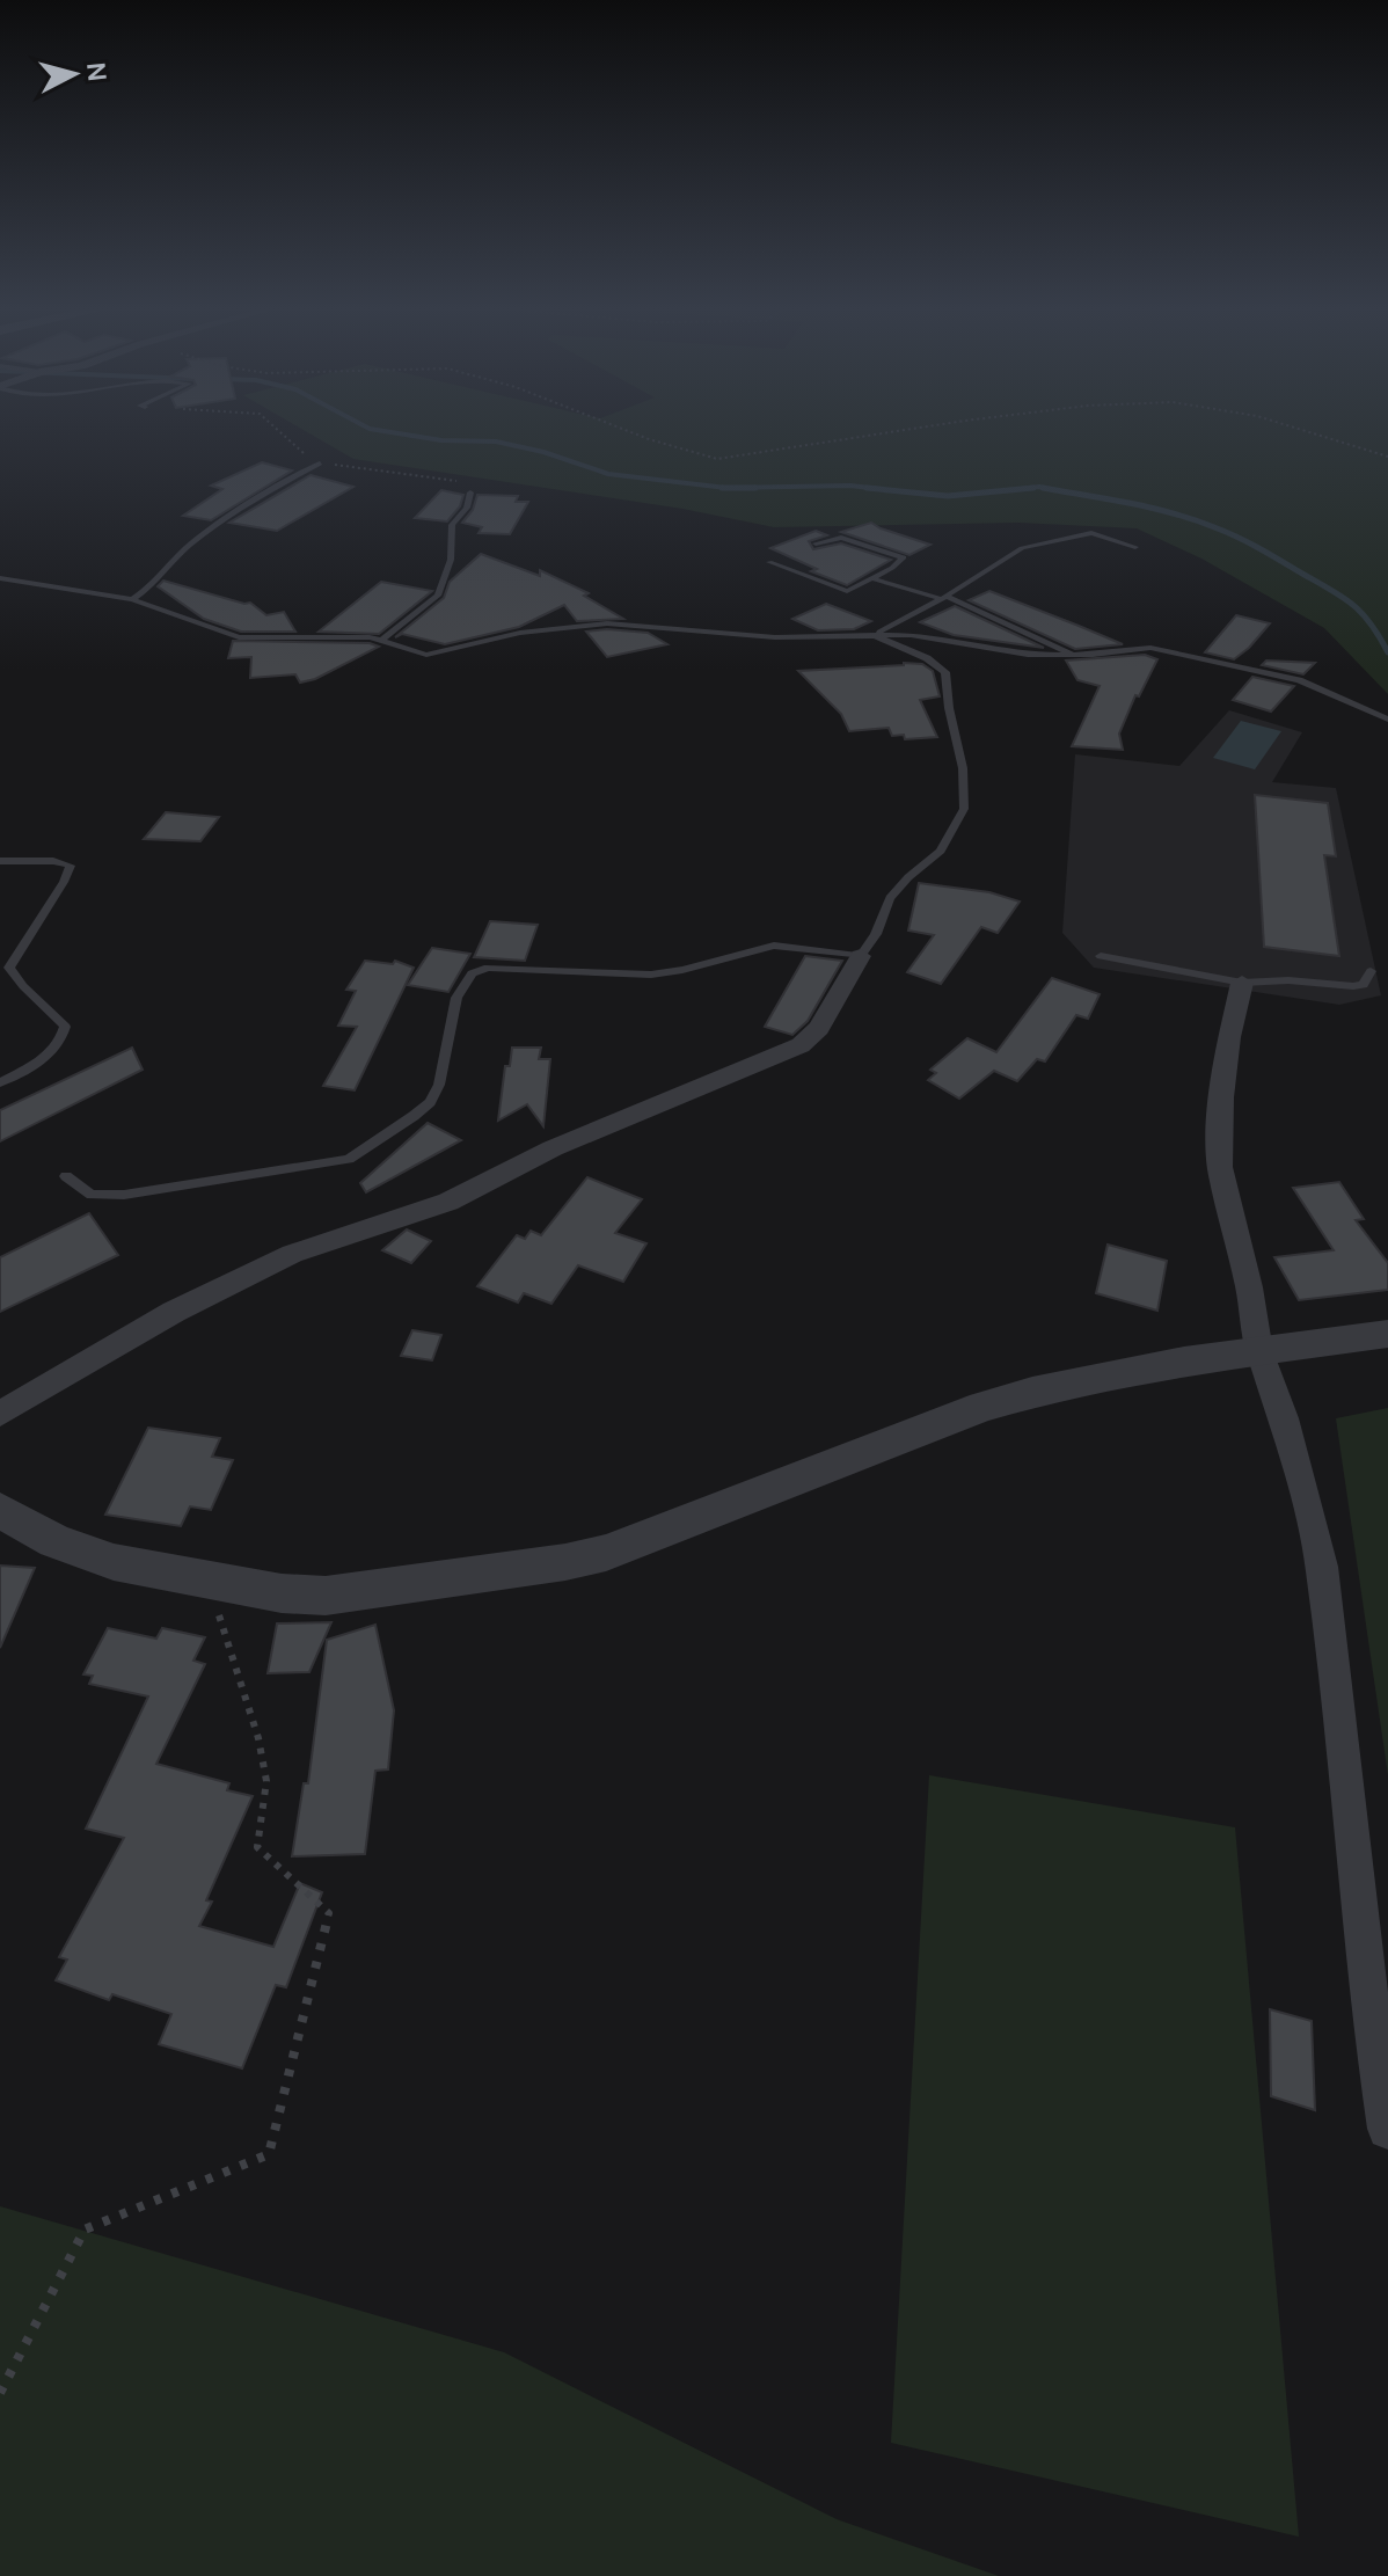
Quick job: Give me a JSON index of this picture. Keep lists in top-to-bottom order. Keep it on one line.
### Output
{"north":"right"}
